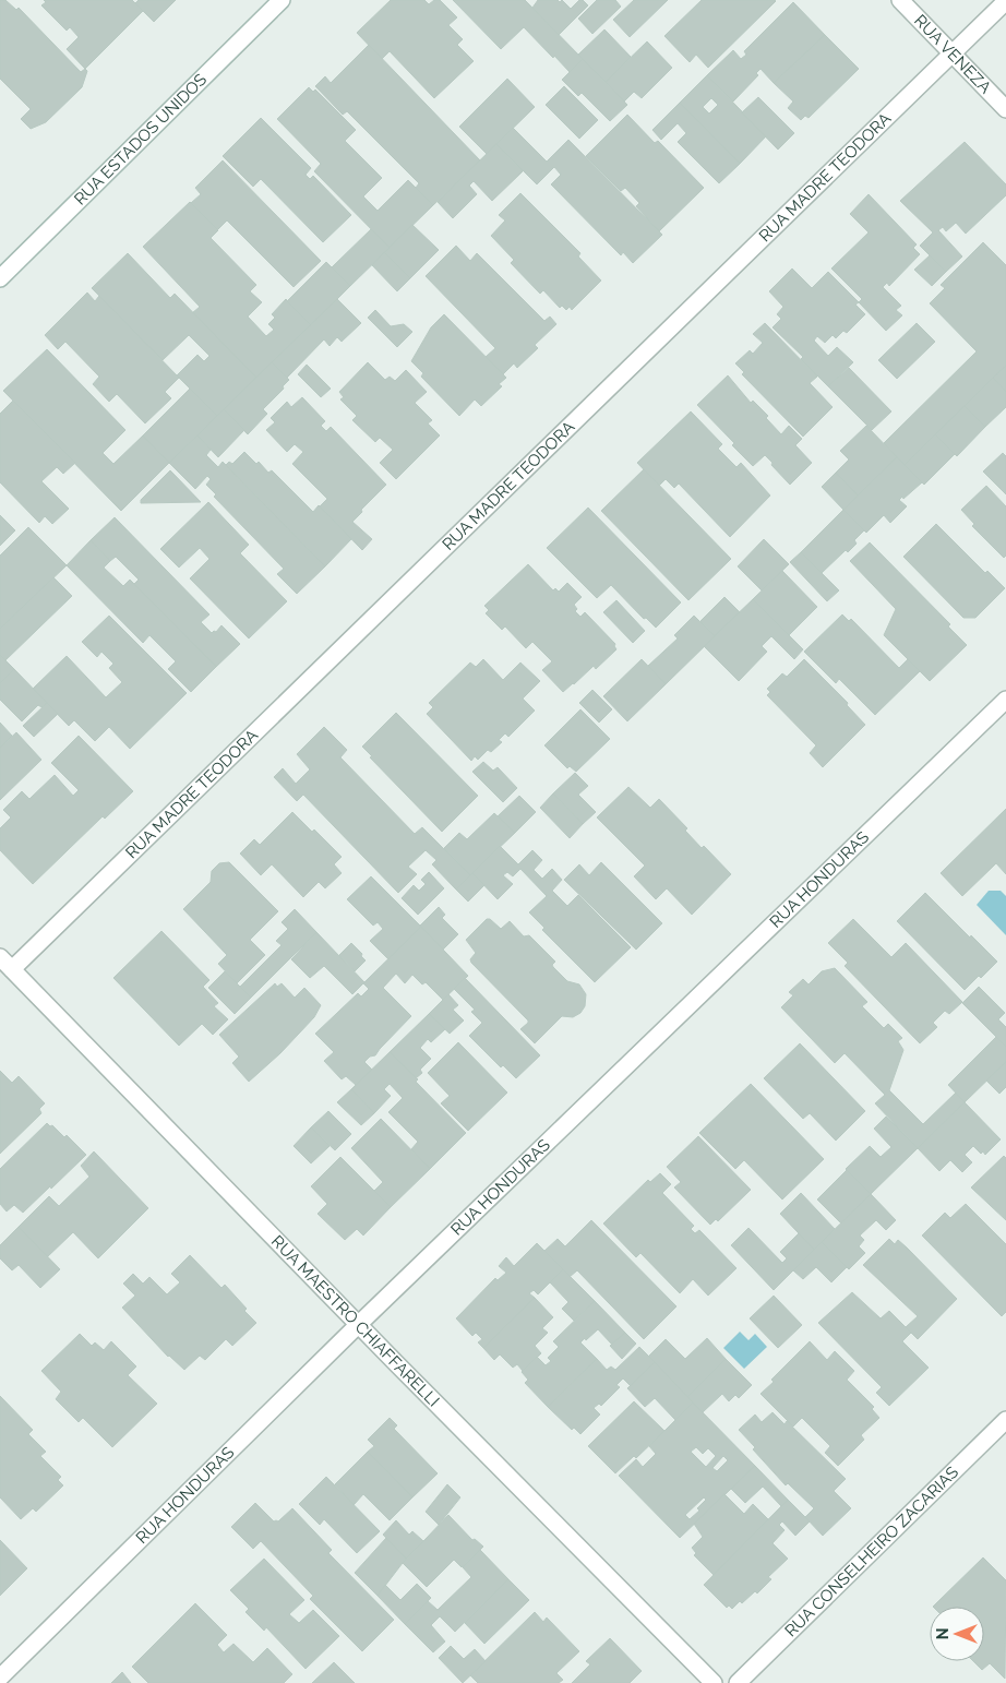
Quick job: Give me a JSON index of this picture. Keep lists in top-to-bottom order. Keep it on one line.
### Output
{"streets":{"street":["RUA VENEZA","RUA ESTADOS UNIDOS","RUA MADRE TEODORA","RUA HONDURAS","RUA MAESTRO CHIAFFARELLI","RUA CONSELHEIRO ZACARIAS"]},"crossings":[["RUA VENEZA","RUA MADRE TEODORA"],["RUA MADRE TEODORA","RUA MAESTRO CHIAFFARELLI"],["RUA HONDURAS","RUA MAESTRO CHIAFFARELLI"]],"north":"left"}
